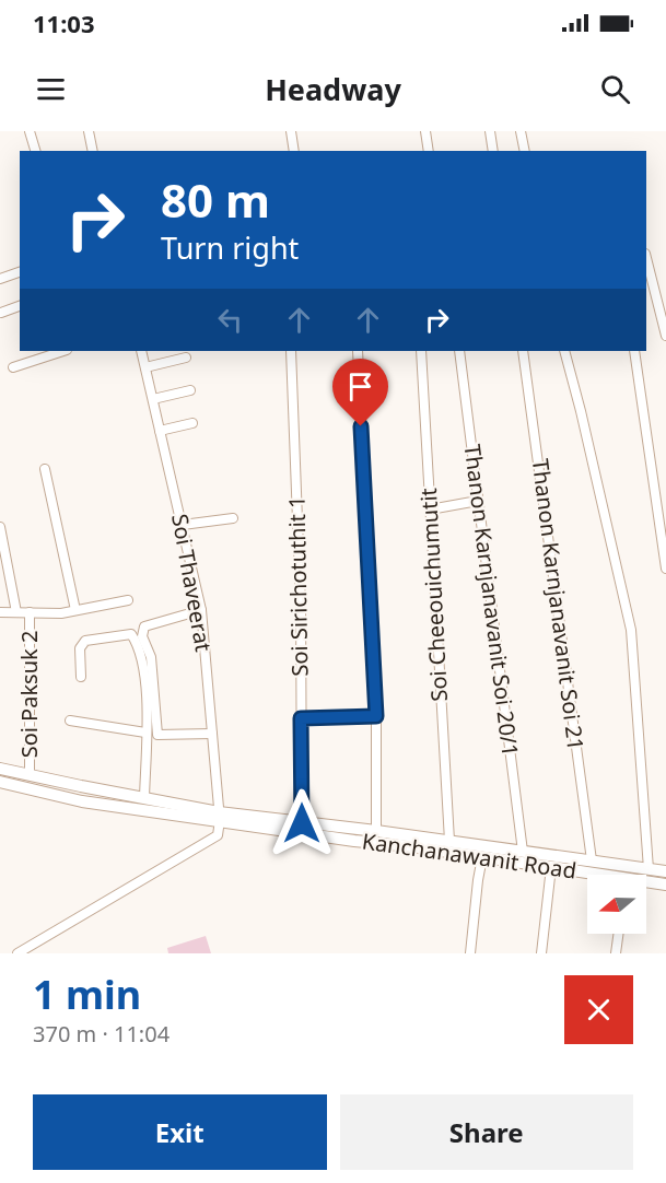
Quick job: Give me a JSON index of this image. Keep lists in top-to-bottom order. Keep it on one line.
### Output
{"streets":{"main road":["Kanchanawanit Road"],"street":["Soi Thaveerat","Soi Sirichotuthit 1","Soi Cheeouichumutit","Thanon Karnjanavanit Soi 20/1","Thanon Karnjanavanit Soi 21","Soi Paksuk 2"]},"crossings":[["Soi Thaveerat","Kanchanawanit Road"],["Soi Sirichotuthit 1","Kanchanawanit Road"],["Soi Cheeouichumutit","Kanchanawanit Road"],["Thanon Karnjanavanit Soi 20/1","Kanchanawanit Road"],["Thanon Karnjanavanit Soi 21","Kanchanawanit Road"],["Soi Paksuk 2","Kanchanawanit Road"]],"north":"left","page":{"status":"11:03","header":"Headway","turn":["80 m","Turn right"],"heading":["1 min","370 m · 11:04"],"buttons":["Exit","Share"]}}
